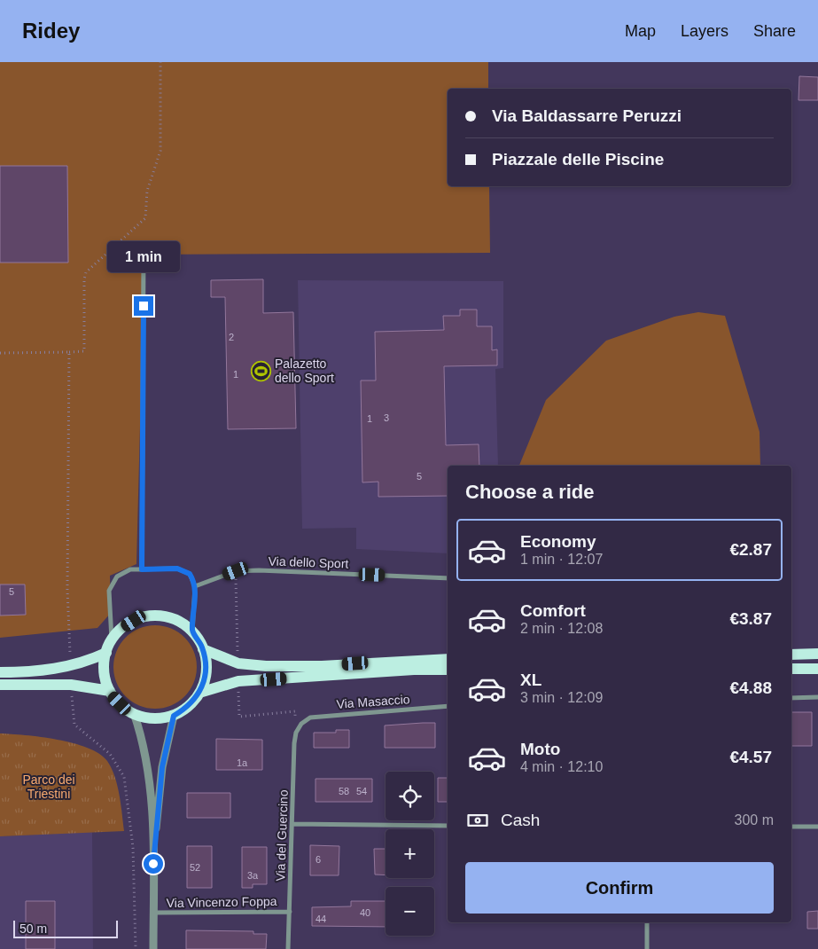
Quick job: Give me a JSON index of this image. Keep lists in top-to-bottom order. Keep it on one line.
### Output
{"streets":{"street":["Via dello Sport","Via Masaccio","Via del Guercino","Via Vincenzo Foppa"]},"crossings":[["Via Masaccio","Via del Guercino"],["Via del Guercino","Via Vincenzo Foppa"]],"parks":["Parco dei Triestini"],"places":{"sports":["Palazetto dello Sport"]},"house_numbers":["2","1","3","1","5","5","1a","58","54","6","52","3a","40","44"],"scale_bar":"50 m","page":{"header":"Ridey","nav":["Map","Layers","Share"],"banner":["Via Baldassarre Peruzzi","Piazzale delle Piscine"],"bubble":"1 min","heading":"Choose a ride","list":[{"name":"Economy","note":"1 min · 12:07","value":"€2.87"},{"name":"Comfort","note":"2 min · 12:08","value":"€3.87"},{"name":"XL","note":"3 min · 12:09","value":"€4.88"},{"name":"Moto","note":"4 min · 12:10","value":"€4.57"}],"map_buttons":["+","−"],"pay":["Cash","300 m"],"buttons":"Confirm","scale":"50 m"}}
